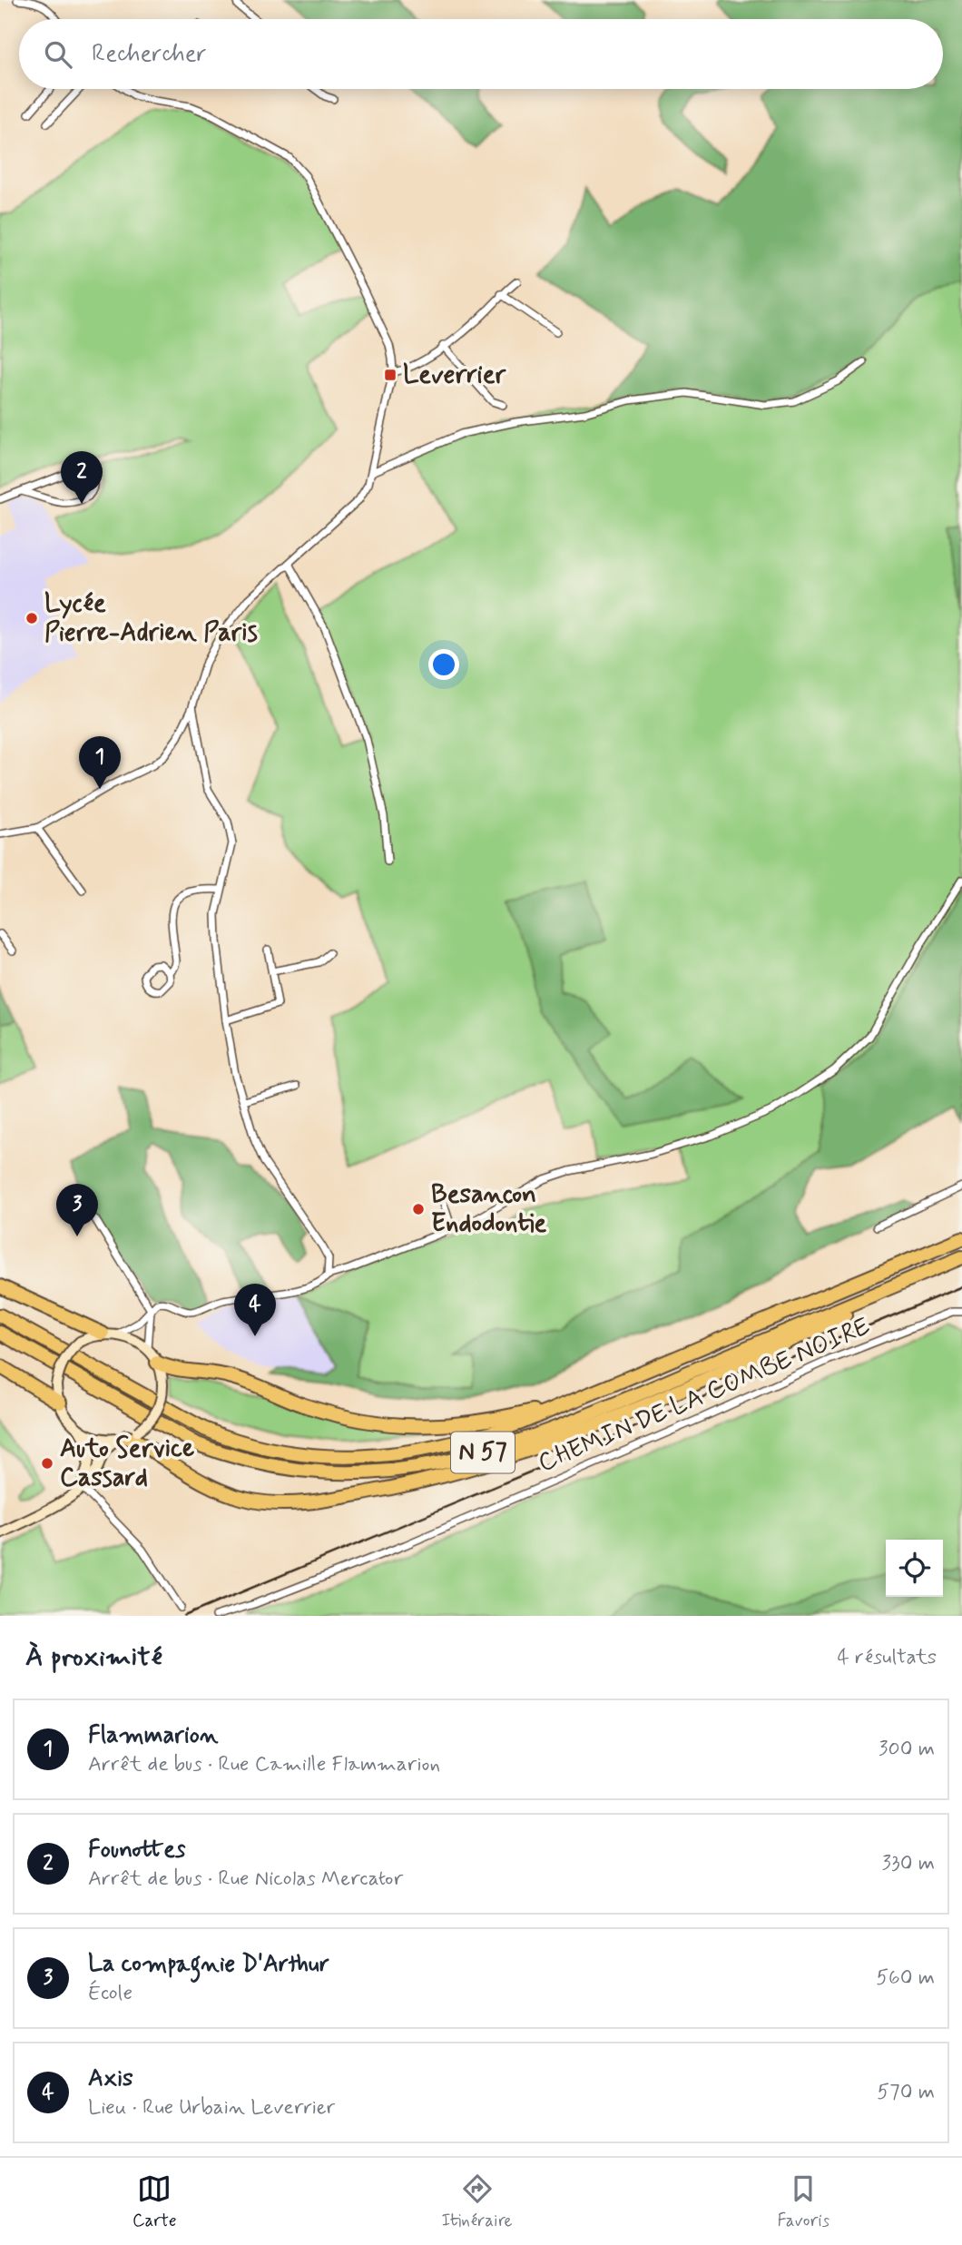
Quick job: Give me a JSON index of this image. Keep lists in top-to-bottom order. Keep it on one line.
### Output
{"streets":{"highway":["N 57"],"street":["CHEMIN DE LA COMBE NOIRE"]},"places":{"transit":["Leverrier"],"other":["Lycée Pierre-Adrien Paris","Besancon Endodontie","Auto Service Cassard"]},"page":{"search":"Rechercher","pins":["2","1","3","4"],"heading":["À proximité","4 résultats"],"list":[{"mark":"1","name":"Flammarion","note":"Arrêt de bus · Rue Camille Flammarion","value":"300 m"},{"mark":"2","name":"Founottes","note":"Arrêt de bus · Rue Nicolas Mercator","value":"330 m"},{"mark":"3","name":"La compagnie D'Arthur","note":"École","value":"560 m"},{"mark":"4","name":"Axis","note":"Lieu · Rue Urbain Leverrier","value":"570 m"}],"nav":["Carte","Itinéraire","Favoris"]}}
